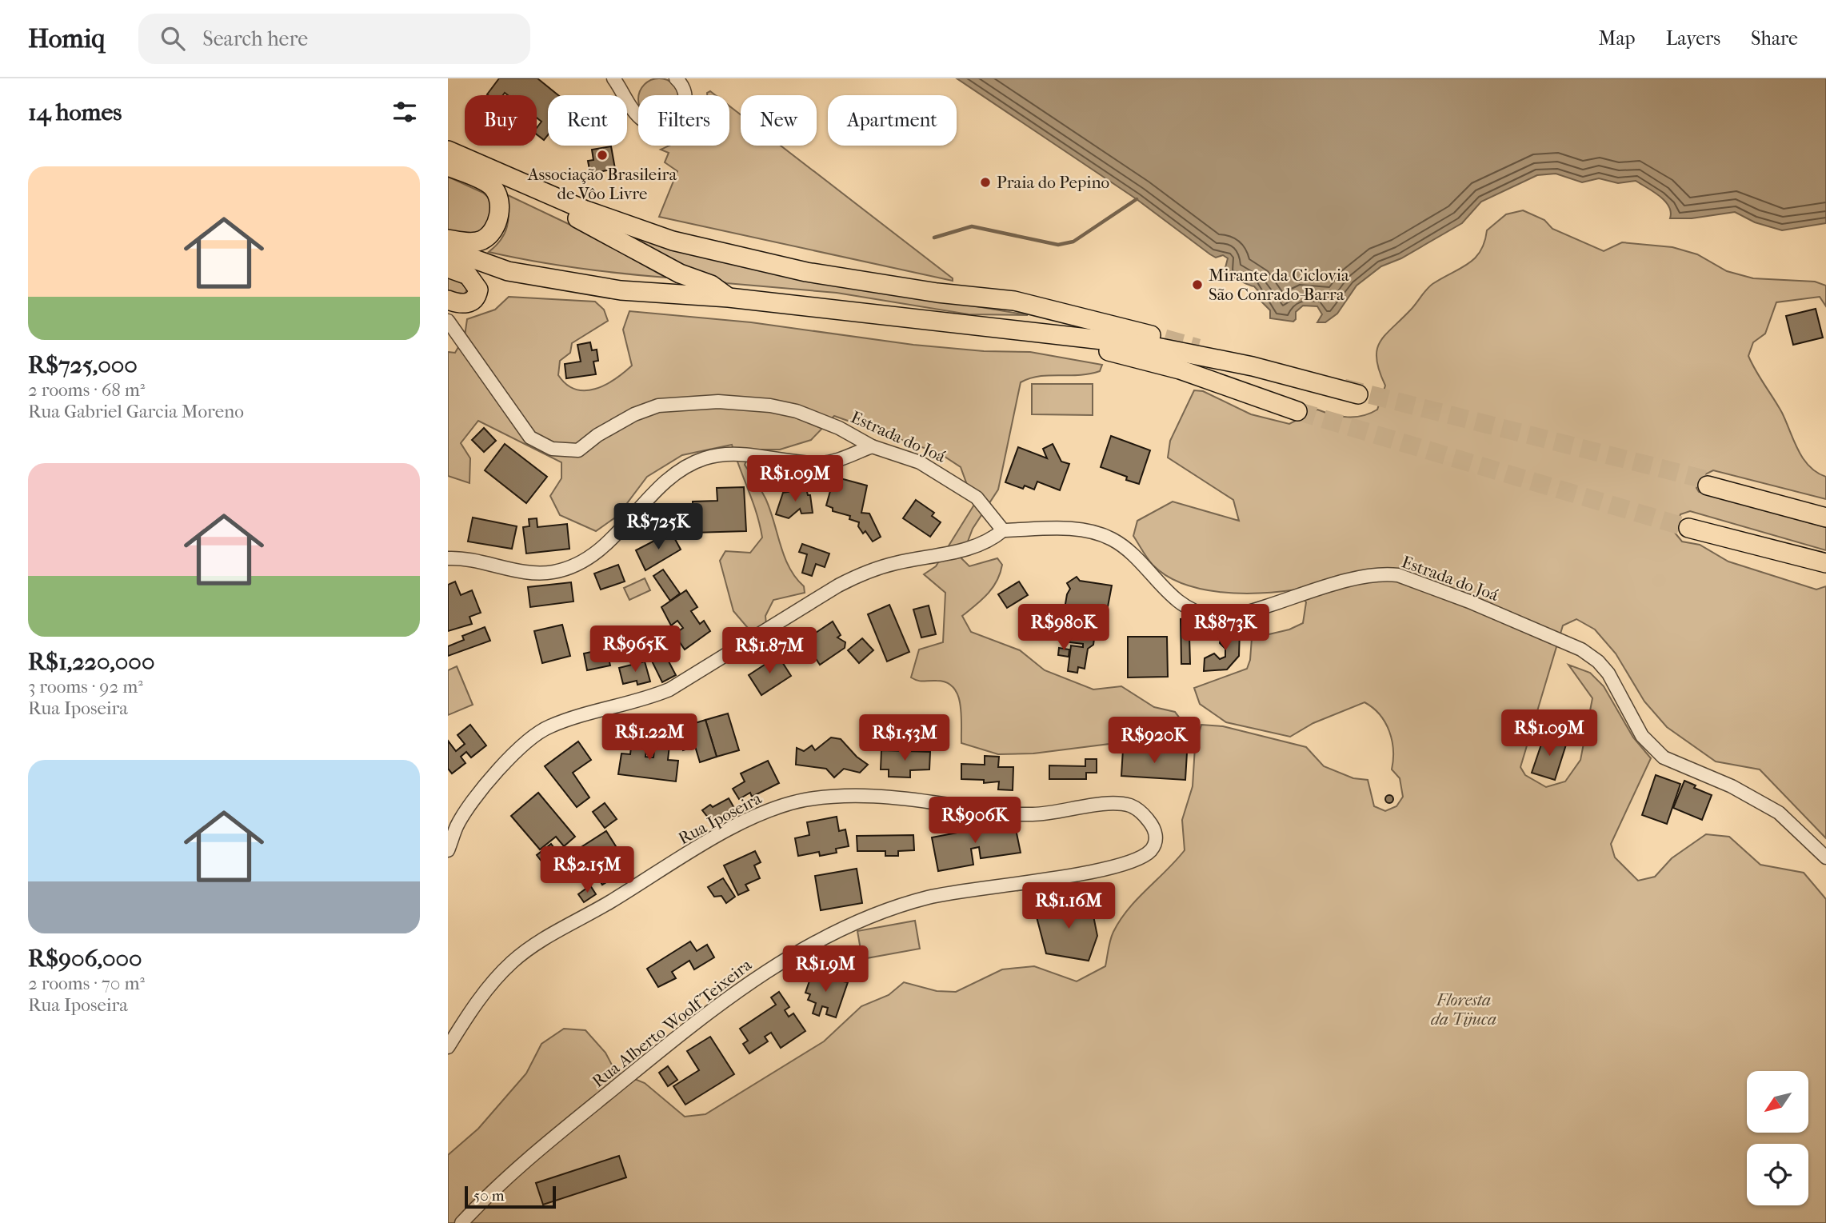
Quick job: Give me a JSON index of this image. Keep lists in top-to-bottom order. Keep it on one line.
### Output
{"streets":{"street":["Estrada do Joá","Rua Iposeira","Rua Alberto Woolf Teixeira"]},"crossings":[["Rua Iposeira","Rua Alberto Woolf Teixeira"]],"parks":["Floresta da Tijuca"],"places":["Associação Brasileira de Vôo Livre","Praia do Pepino","Mirante da Ciclovia São Conrado-Barra"],"scale_bar":"50 m","north":"bottom left","page":{"header":"Homiq","search":"Search here","nav":["Map","Layers","Share"],"heading":"14 homes","chip":["Buy","Rent","Filters","New","Apartment"],"list":[{"name":"R$725,000","note":"2 rooms · 68 m² · Rua Gabriel Garcia Moreno"},{"name":"R$1,220,000","note":"3 rooms · 92 m² · Rua Iposeira"},{"name":"R$906,000","note":"2 rooms · 70 m² · Rua Iposeira"}],"price":["R$1.09M","R$725K","R$980K","R$873K","R$965K","R$1.87M","R$1.09M","R$1.22M","R$1.53M","R$920K","R$906K","R$2.15M","R$1.16M","R$1.9M"],"scale":"50 m"}}
